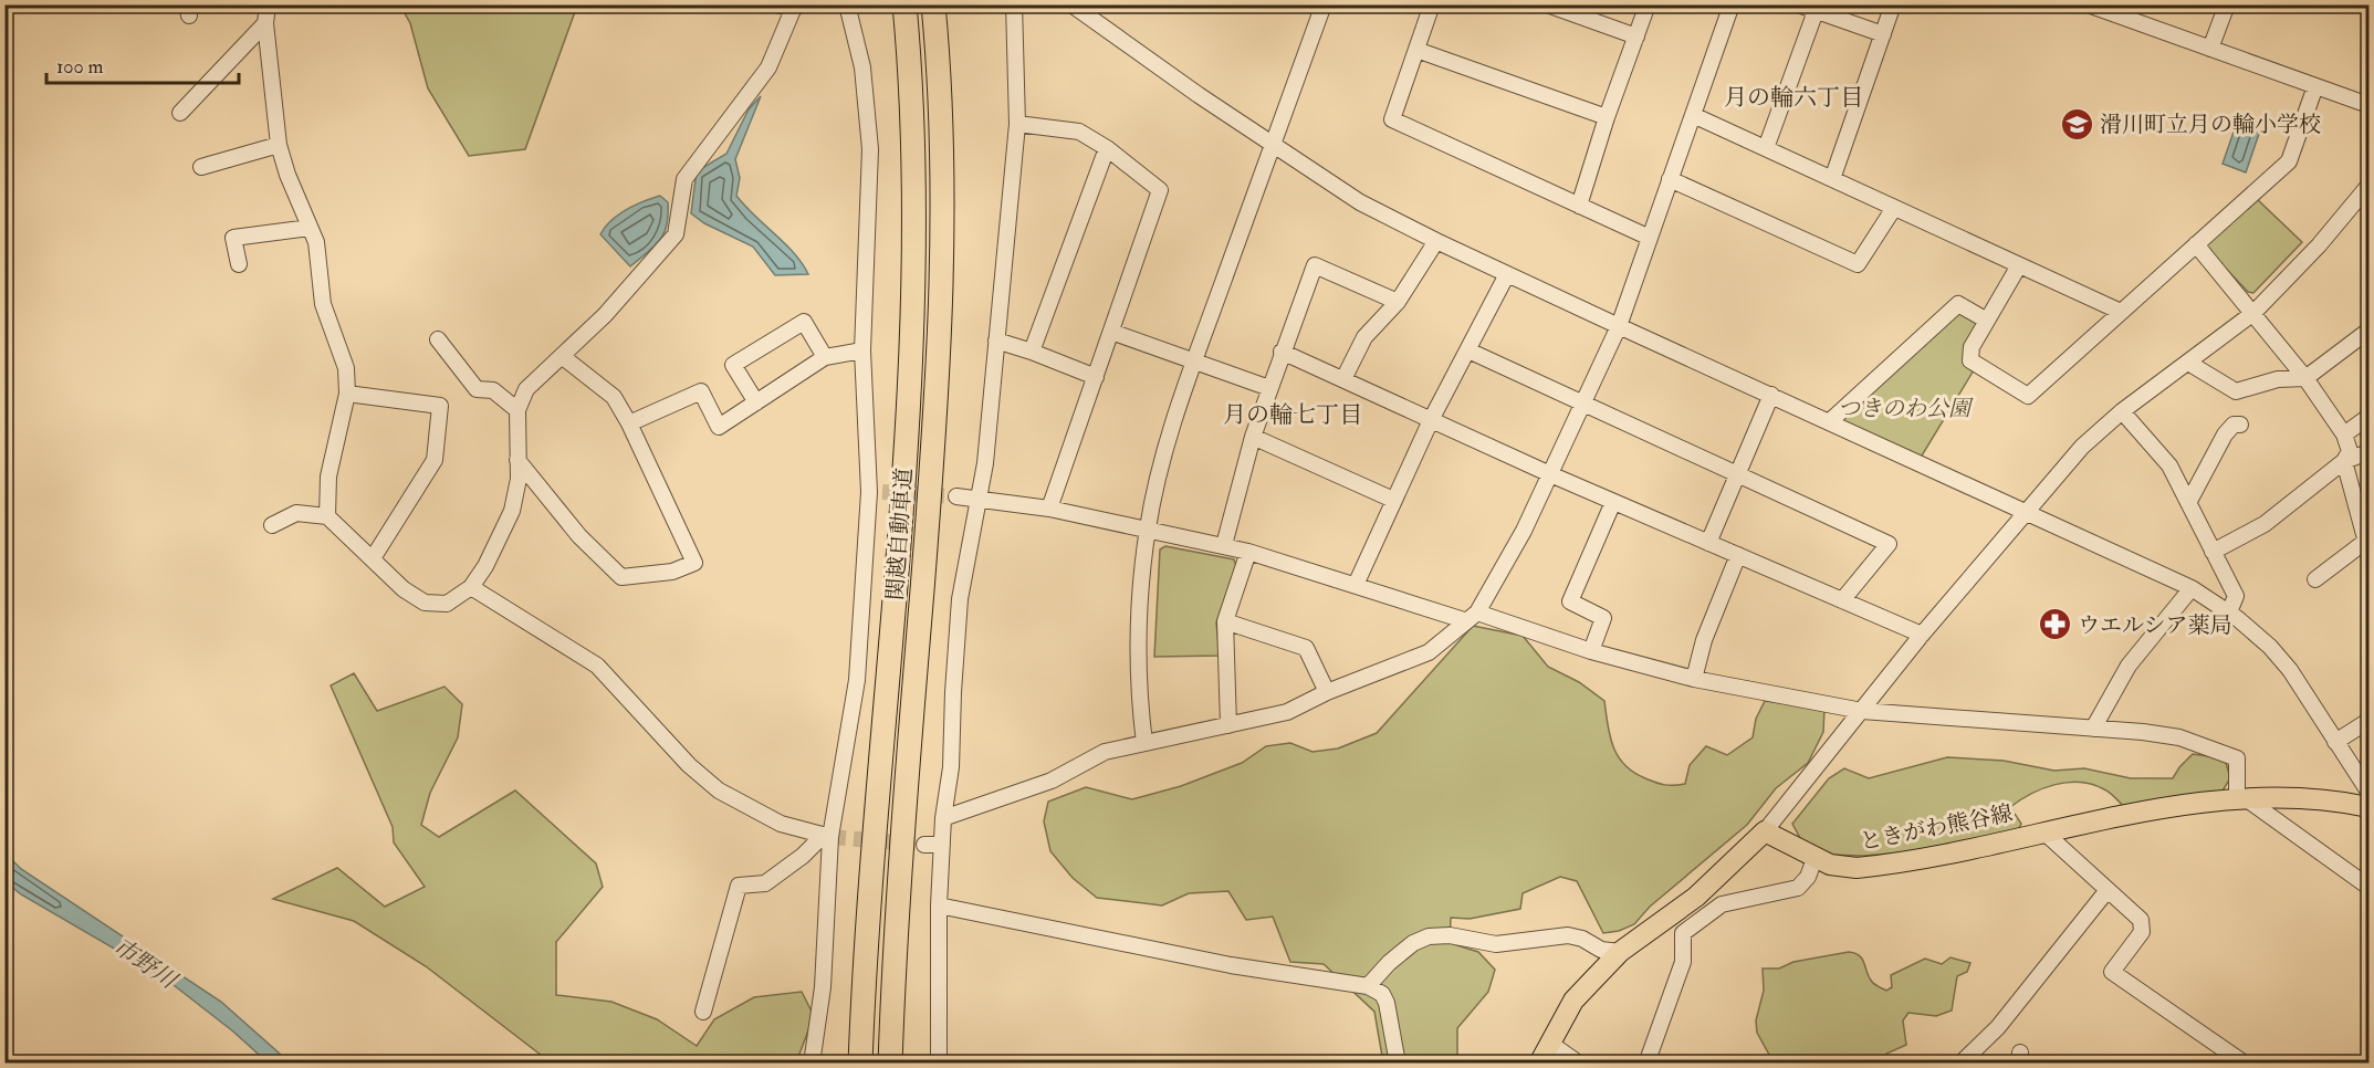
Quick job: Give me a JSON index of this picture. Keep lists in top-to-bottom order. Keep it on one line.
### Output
{"streets":{"highway":["関越自動車道"],"main road":["ときがわ熊谷線"]},"districts":["月の輪六丁目","月の輪七丁目"],"water":["市野川"],"parks":["つきのわ公園"],"places":{"school or university":["滑川町立月の輪小学校"],"pharmacy":["ウエルシア薬局"]},"scale_bar":"100 m"}
